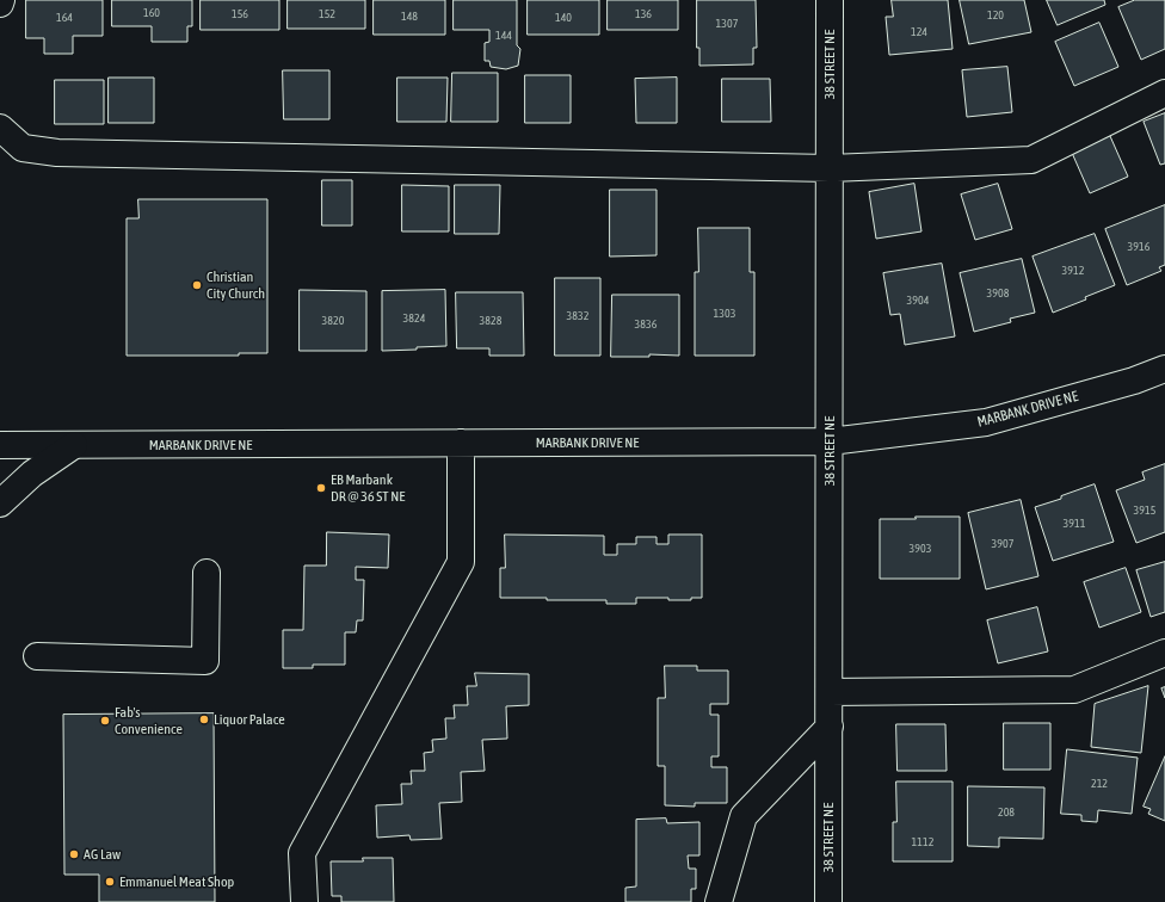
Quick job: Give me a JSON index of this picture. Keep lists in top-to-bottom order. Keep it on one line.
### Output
{"streets":{"street":["38 STREET NE","MARBANK DRIVE NE"]},"crossings":[["38 STREET NE","MARBANK DRIVE NE"]],"places":["Christian City Church","EB Marbank DR @ 36 ST NE","Liquor Palace","Fab's Convenience","AG Law","Emmanuel Meat Shop"],"house_numbers":["160","156","152","136","120","148","164","140","1307","124","144","3916","3912","3908","3904","1303","3832","3824","3820","3828","3836","3915","3911","3907","3903","212","208","1112"]}
